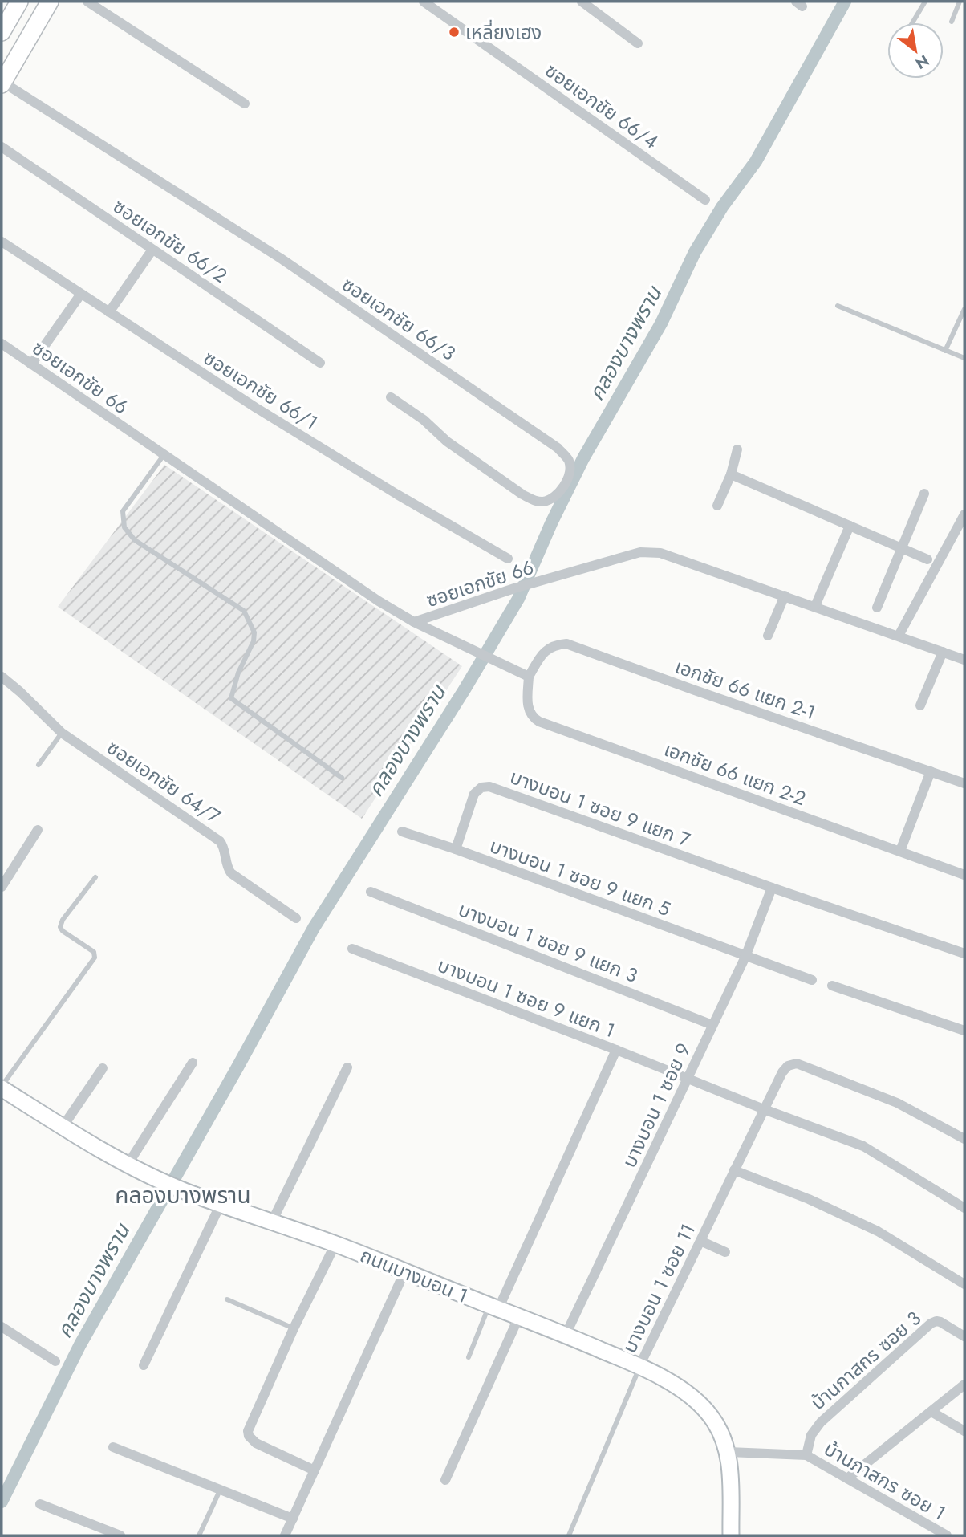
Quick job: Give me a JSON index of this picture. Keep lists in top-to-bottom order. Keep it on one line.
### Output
{"streets":{"main road":["ถนนบางบอน 1"],"street":["ซอยเอกชัย 66/4","ซอยเอกชัย 66/2","ซอยเอกชัย 66/3","ซอยเอกชัย 66","ซอยเอกชัย 66/1","เอกชัย 66 แยก 2-1","เอกชัย 66 แยก 2-2","ซอยเอกชัย 64/7","บางบอน 1 ซอย 9 แยก 7","บางบอน 1 ซอย 9 แยก 5","บางบอน 1 ซอย 9 แยก 3","บางบอน 1 ซอย 9 แยก 1","บางบอน 1 ซอย 9","บางบอน 1 ซอย 11","บ้านภาสกร ซอย 3","บ้านภาสกร ซอย 1"]},"crossings":[["เอกชัย 66 แยก 2-1","เอกชัย 66 แยก 2-2"],["บางบอน 1 ซอย 9 แยก 7","บางบอน 1 ซอย 9 แยก 5"],["บางบอน 1 ซอย 9 แยก 7","บางบอน 1 ซอย 9"],["บางบอน 1 ซอย 9 แยก 5","บางบอน 1 ซอย 9"],["บางบอน 1 ซอย 9 แยก 3","บางบอน 1 ซอย 9"],["บางบอน 1 ซอย 9 แยก 1","บางบอน 1 ซอย 9"],["บางบอน 1 ซอย 9 แยก 1","บางบอน 1 ซอย 11"],["บางบอน 1 ซอย 9","ถนนบางบอน 1"],["ถนนบางบอน 1","บางบอน 1 ซอย 11"],["บ้านภาสกร ซอย 3","บ้านภาสกร ซอย 1"]],"districts":["คลองบางพราน"],"water":["คลองบางพราน"],"places":["เหลี่ยงเฮง"],"north":"bottom right"}
